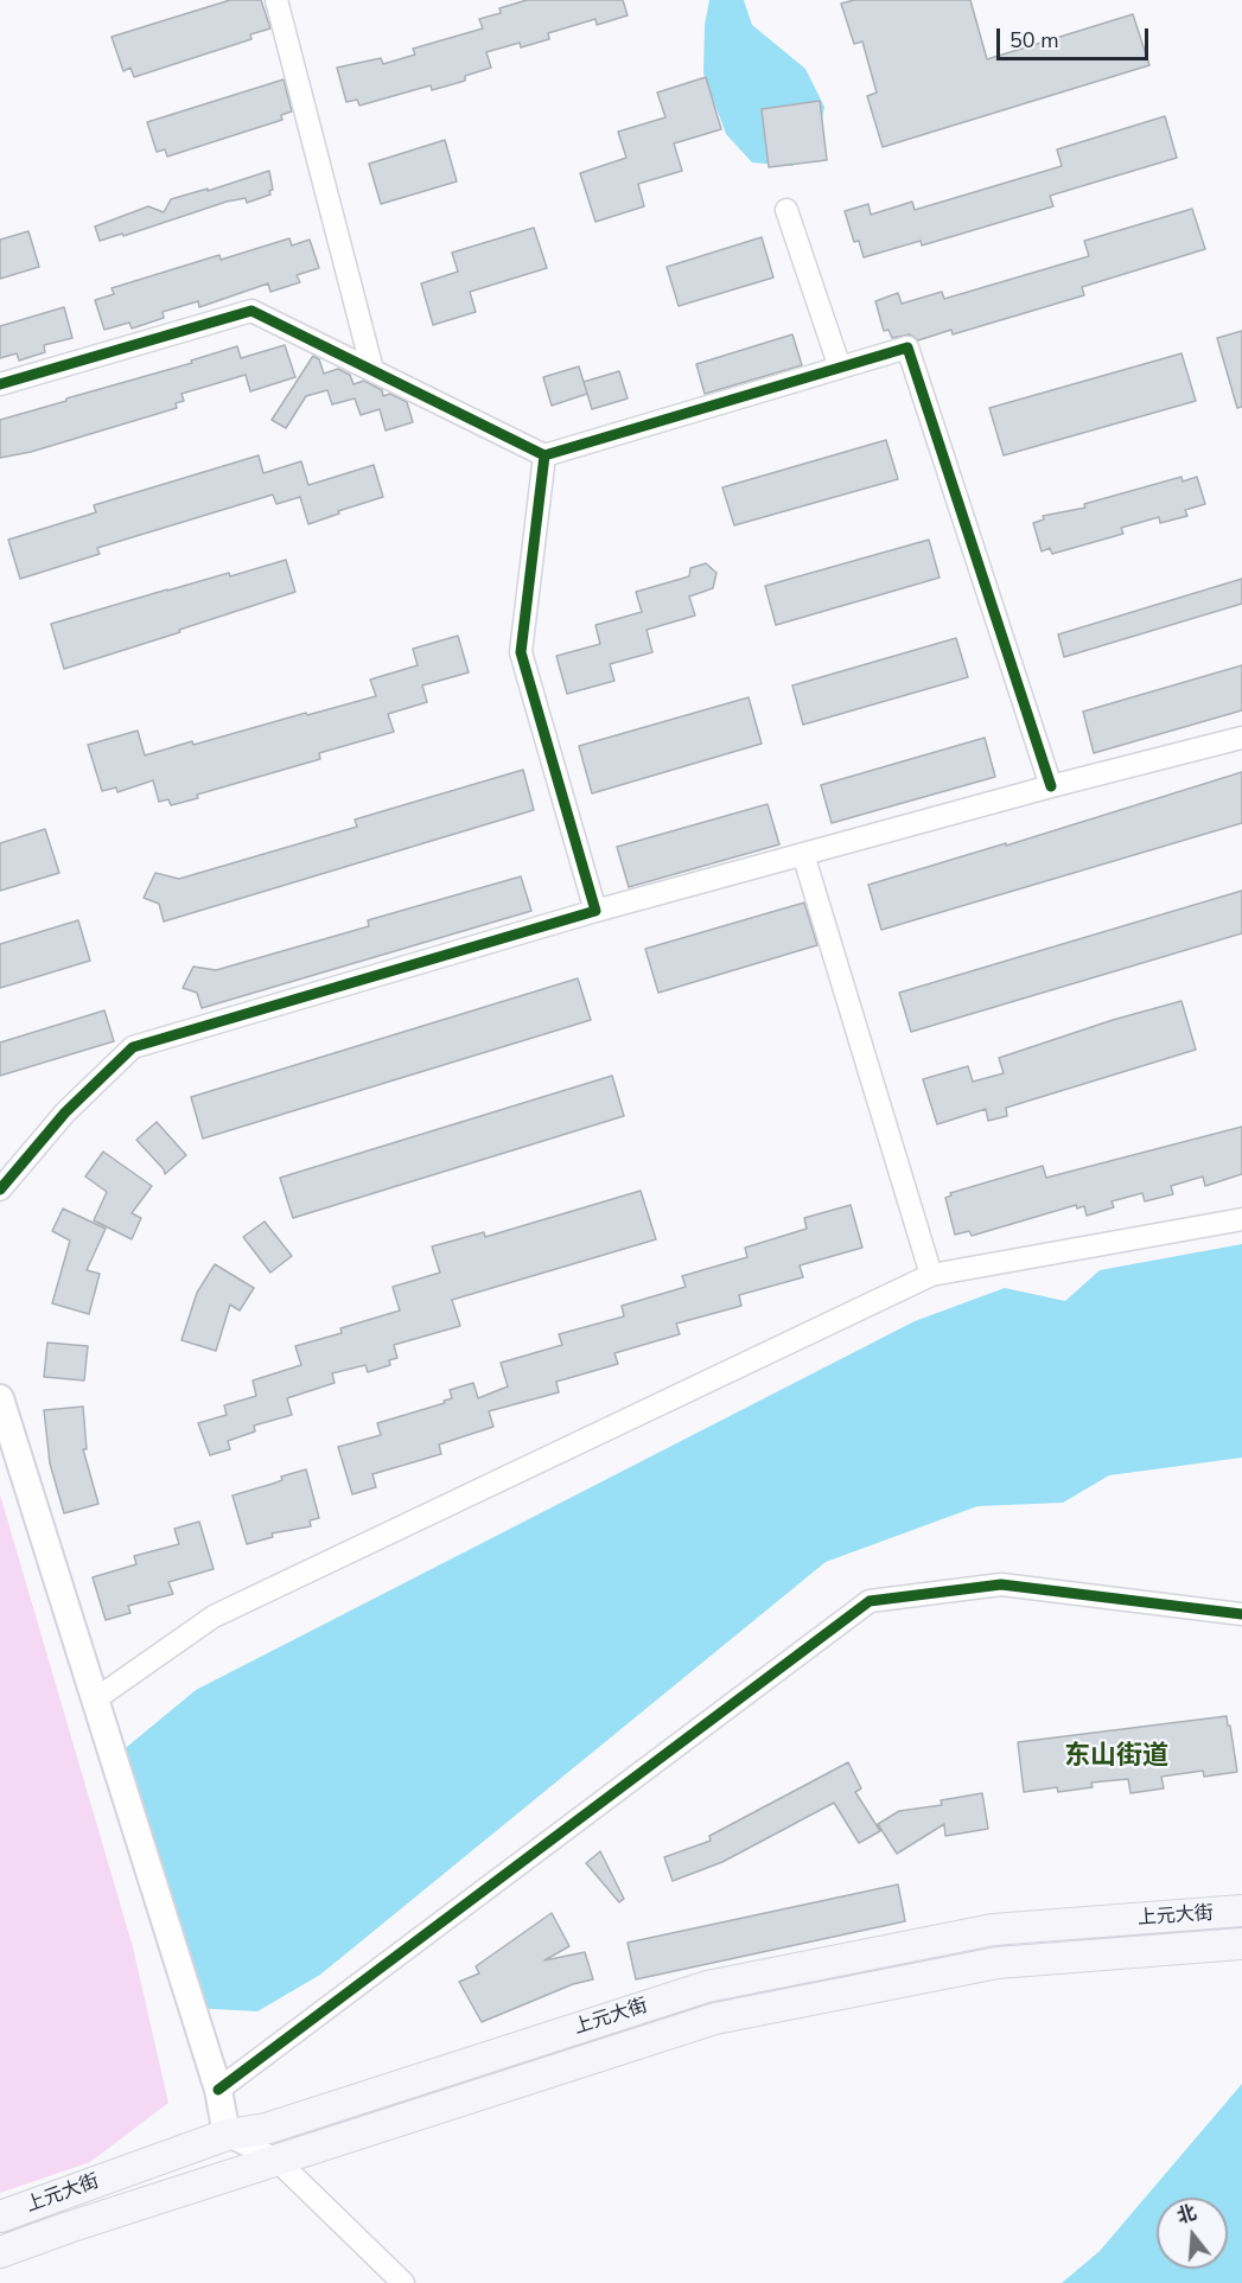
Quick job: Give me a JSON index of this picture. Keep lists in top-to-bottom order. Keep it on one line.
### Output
{"streets":{"main road":["上元大街"]},"districts":["东山街道"],"scale_bar":"50 m","north":"top"}
